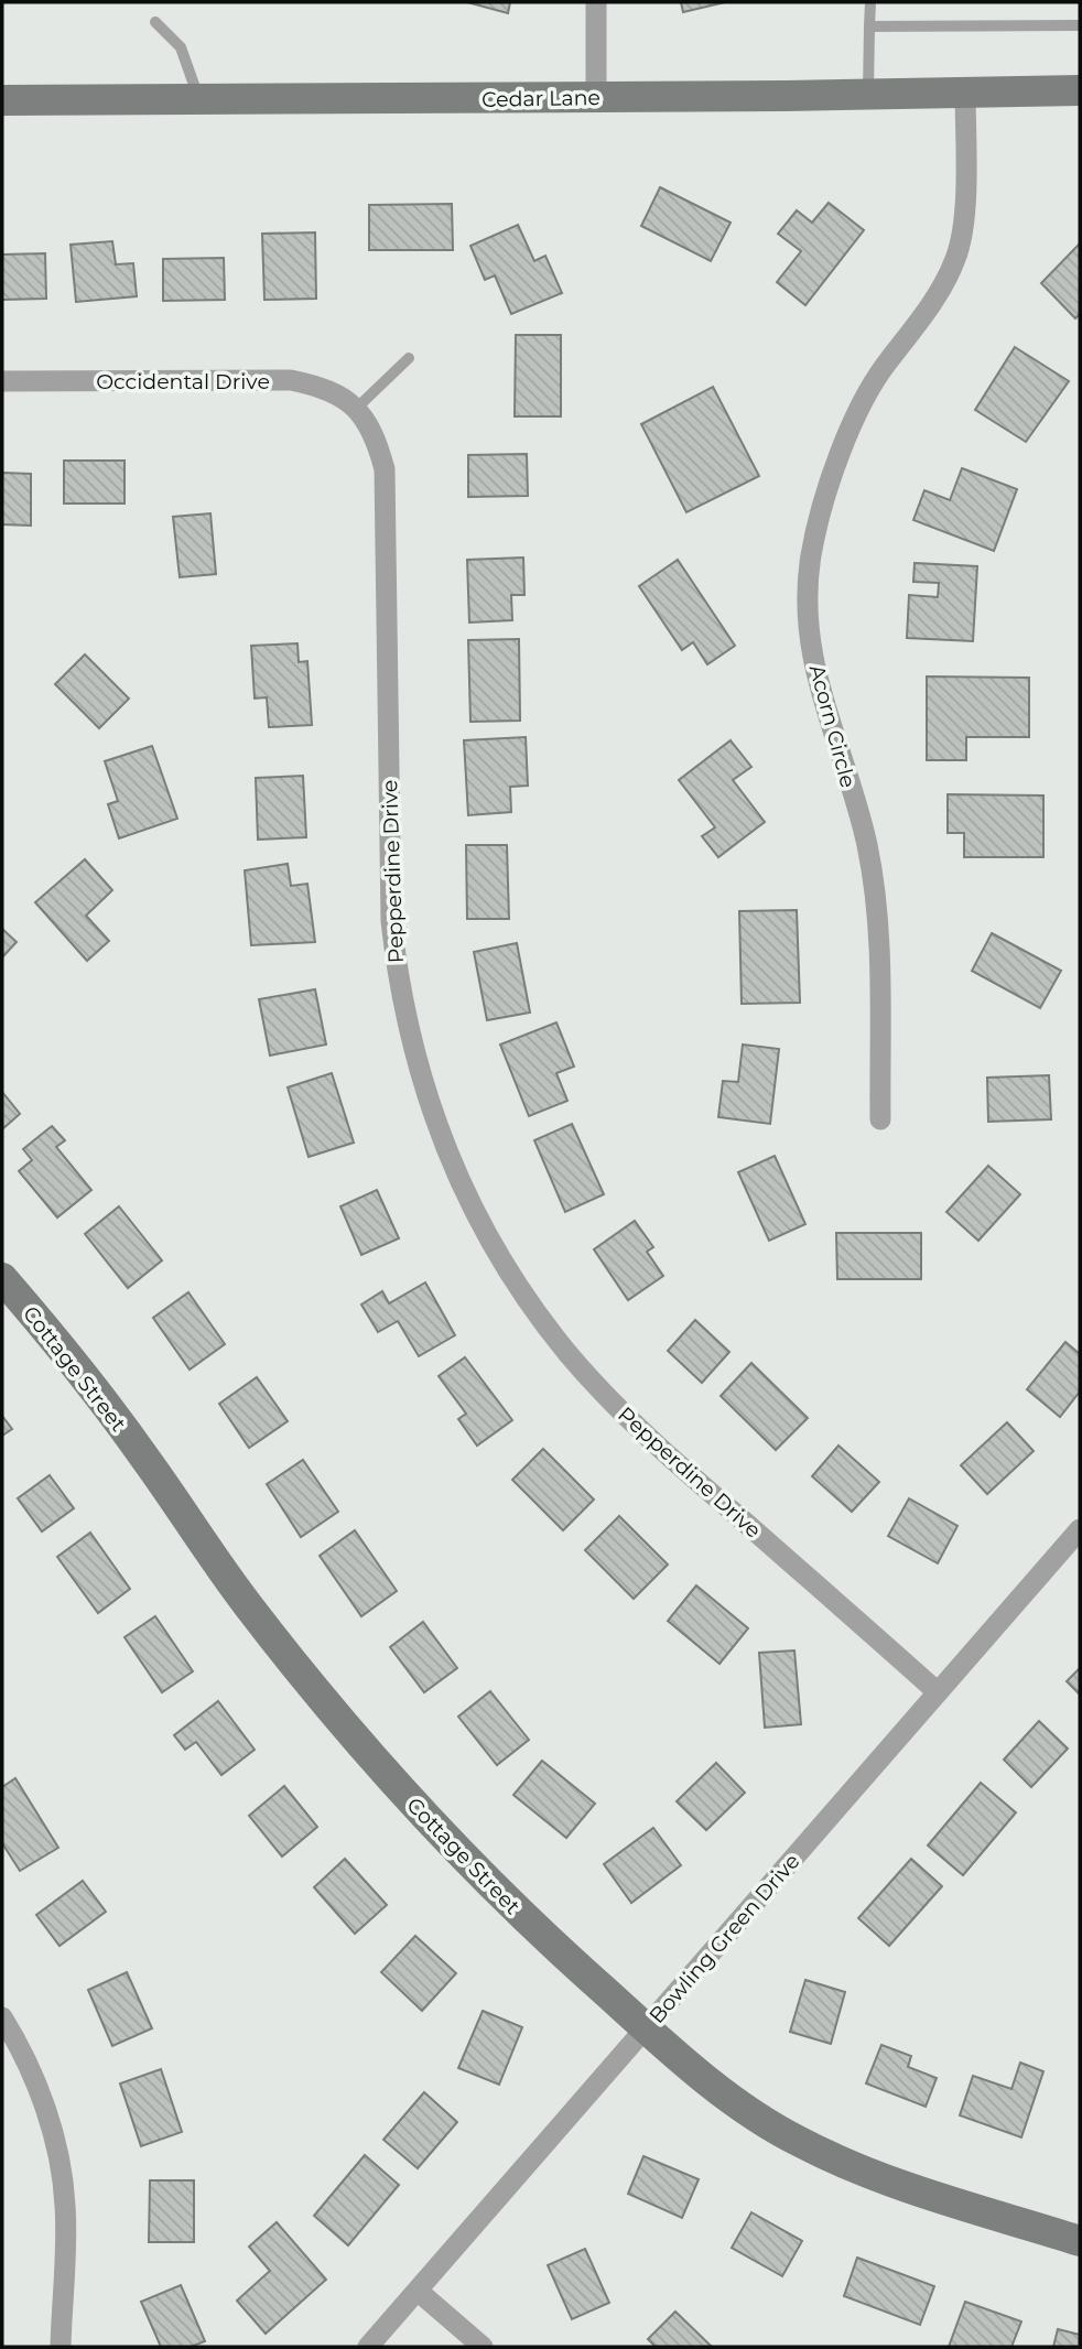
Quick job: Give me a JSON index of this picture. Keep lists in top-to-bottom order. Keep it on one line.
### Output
{"streets":{"street":["Cedar Lane","Occidental Drive","Acorn Circle","Pepperdine Drive","Cottage Street","Bowling Green Drive"]},"crossings":[["Cedar Lane","Acorn Circle"],["Occidental Drive","Pepperdine Drive"],["Pepperdine Drive","Bowling Green Drive"],["Cottage Street","Bowling Green Drive"]]}
